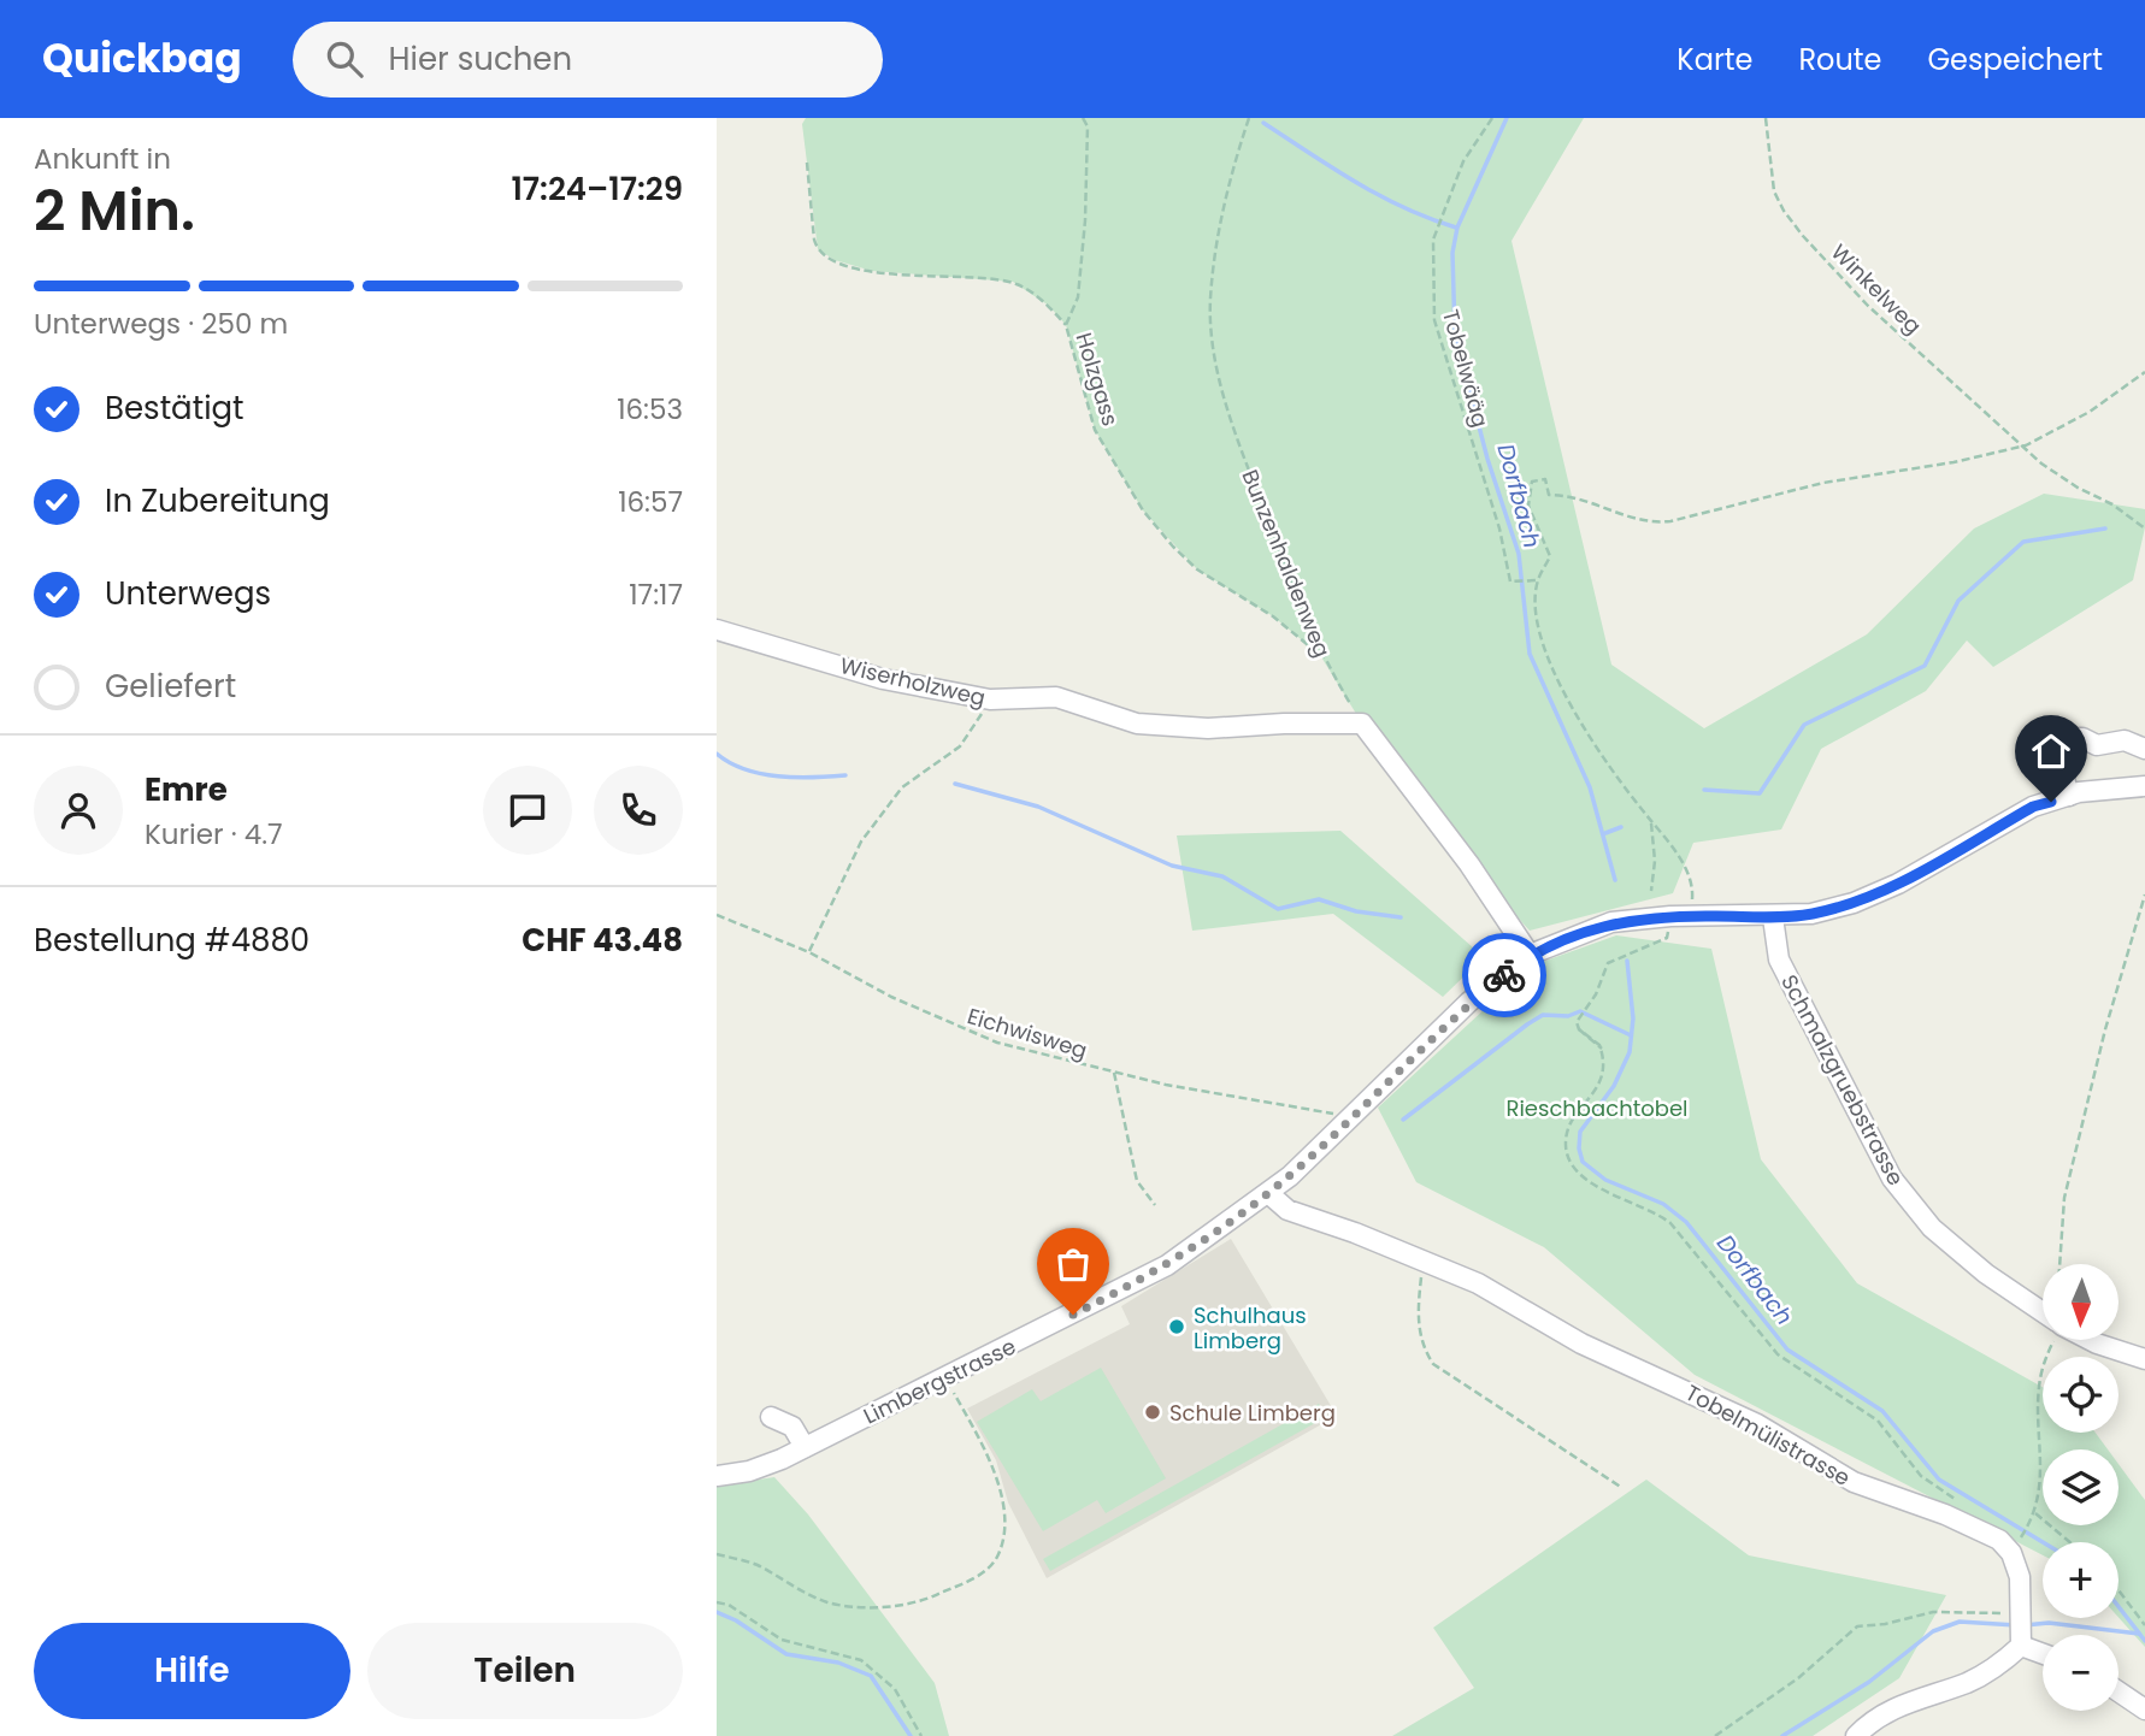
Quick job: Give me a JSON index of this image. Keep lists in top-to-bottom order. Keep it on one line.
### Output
{"streets":{"street":["Wiserholzweg","Schmalzgruebstrasse","Limbergstrasse","Tobelmülistrasse"],"path":["Winkelweg","Tobelwääg","Holzgass","Bunzenhaldenweg","Eichwisweg"]},"crossings":[["Holzgass","Bunzenhaldenweg"],["Bunzenhaldenweg","Wiserholzweg"],["Eichwisweg","Limbergstrasse"],["Schmalzgruebstrasse","Limbergstrasse"],["Limbergstrasse","Tobelmülistrasse"]],"water":["Dorfbach"],"parks":["Rieschbachtobel"],"places":["Schulhaus Limberg","Schule Limberg"],"north":"bottom","page":{"header":"Quickbag","search":"Hier suchen","nav":["Karte","Route","Gespeichert"],"heading":["2 Min.","Ankunft in","17:24–17:29"],"panel":["Emre","Kurier · 4.7","Bestellung #4880","CHF 43.48"],"bar":"Unterwegs · 250 m","list":[["Bestätigt","16:53"],["In Zubereitung","16:57"],["Unterwegs","17:17"],"Geliefert"],"map_buttons":["+","−"],"buttons":["Hilfe","Teilen"]}}
